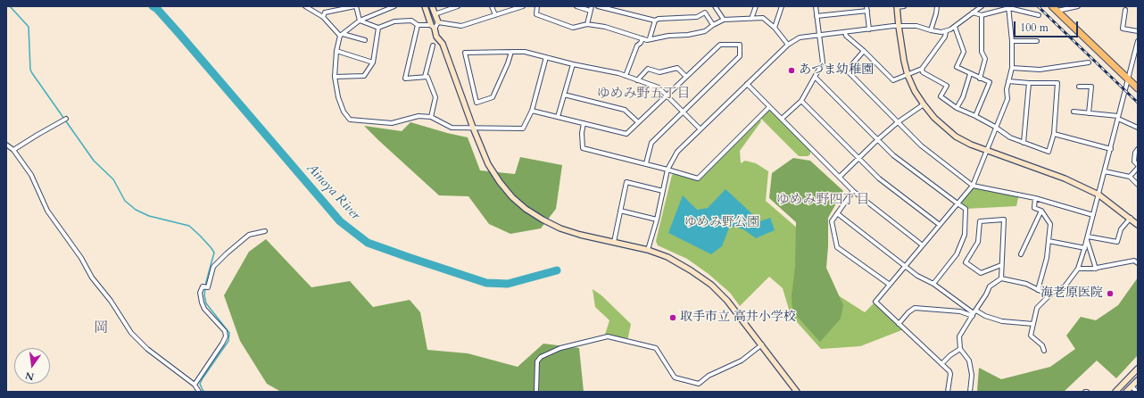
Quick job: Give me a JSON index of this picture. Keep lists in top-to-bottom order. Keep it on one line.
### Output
{"districts":["ゆめみ野五丁目","ゆめみ野四丁目","岡"],"water":["Ainoya River"],"parks":["ゆめみ野公園"],"places":["あづま幼稚園","海老原医院","取手市立 高井小学校"],"scale_bar":"100 m","north":"bottom"}
